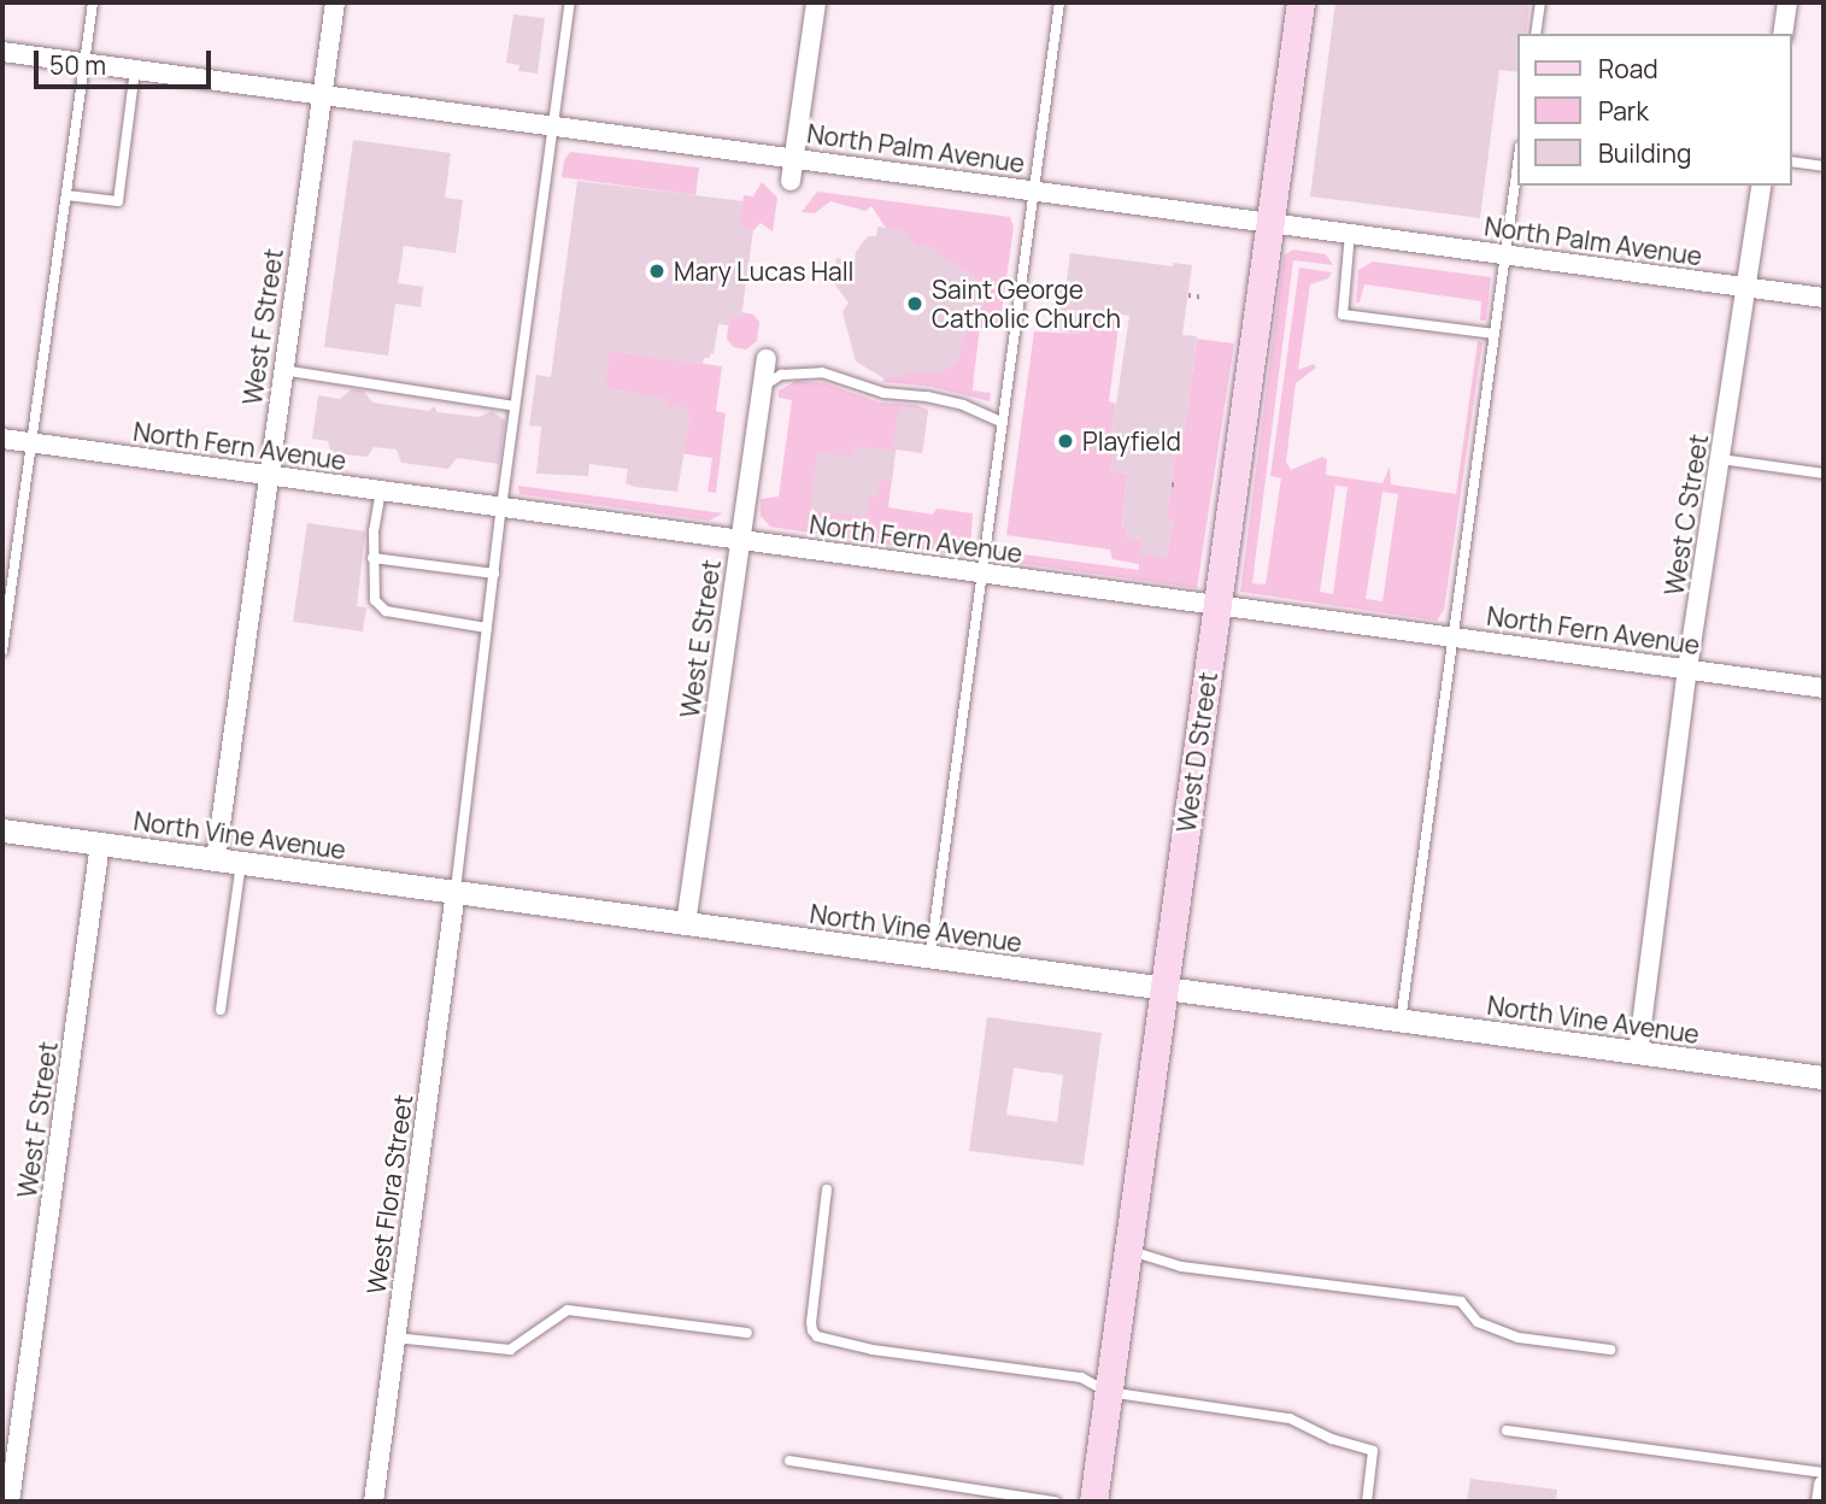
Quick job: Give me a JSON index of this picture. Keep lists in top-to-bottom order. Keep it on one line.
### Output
{"streets":{"main road":["West D Street"],"street":["North Palm Avenue","West F Street","North Fern Avenue","West C Street","West E Street","North Vine Avenue","West Flora Street"]},"crossings":[["North Palm Avenue","West F Street"],["North Palm Avenue","West C Street"],["North Palm Avenue","West D Street"],["West F Street","North Fern Avenue"],["West F Street","North Vine Avenue"],["North Fern Avenue","West C Street"],["North Fern Avenue","West E Street"],["North Fern Avenue","West D Street"],["West C Street","North Vine Avenue"],["West E Street","North Vine Avenue"],["West D Street","North Vine Avenue"],["North Vine Avenue","West Flora Street"]],"places":["Mary Lucas Hall","Saint George Catholic Church","Playfield"],"legend":["Road","Park","Building"],"scale_bar":"50 m"}
